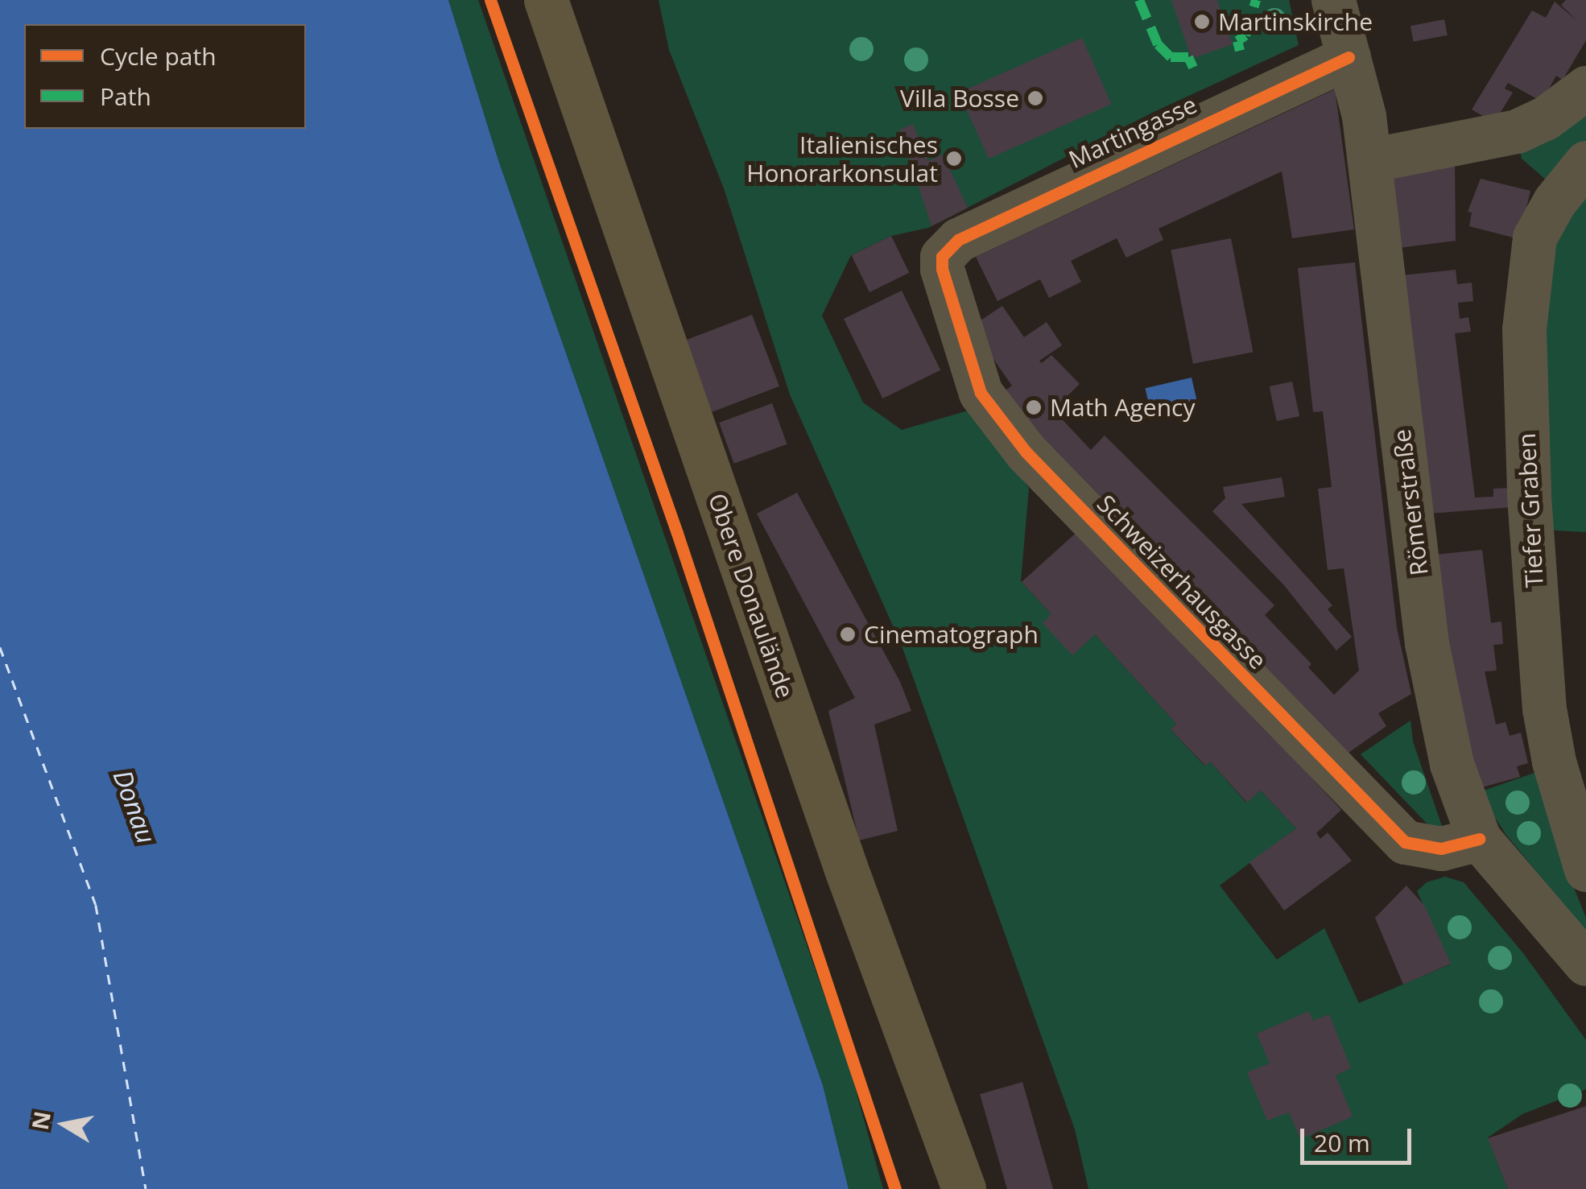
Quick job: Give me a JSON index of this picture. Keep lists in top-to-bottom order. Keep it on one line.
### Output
{"streets":{"main road":["Obere Donaulände"],"street":["Martingasse","Römerstraße","Tiefer Graben","Schweizerhausgasse"]},"crossings":[["Martingasse","Römerstraße"],["Martingasse","Schweizerhausgasse"],["Römerstraße","Schweizerhausgasse"]],"water":["Donau"],"places":["Martinskirche","Villa Bosse","Italienisches Honorarkonsulat","Math Agency","Cinematograph"],"legend":["Cycle path","Path"],"scale_bar":"20 m","north":"left"}
